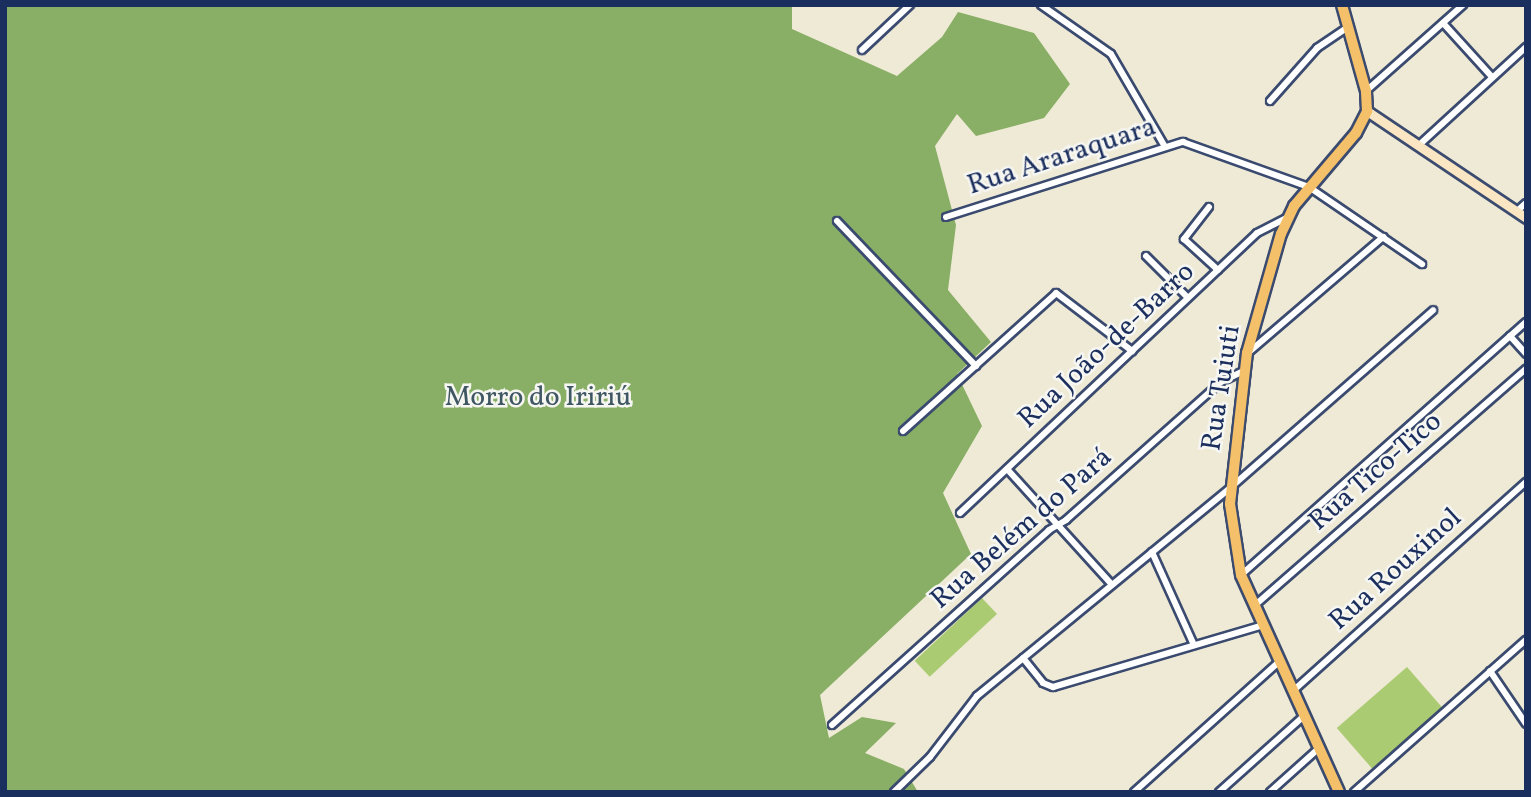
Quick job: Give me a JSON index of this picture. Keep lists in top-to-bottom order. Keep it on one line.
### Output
{"streets":{"main road":["Rua Tuiuti"],"street":["Rua Araraquara","Rua João-de-Barro","Rua Tico-Tico","Rua Belém do Pará","Rua Rouxinol"]},"crossings":[["Rua Araraquara","Rua Tuiuti"],["Rua João-de-Barro","Rua Tuiuti"],["Rua Tuiuti","Rua Tico-Tico"],["Rua Tuiuti","Rua Belém do Pará"],["Rua Tuiuti","Rua Rouxinol"]],"parks":["Morro do Iririú"]}
